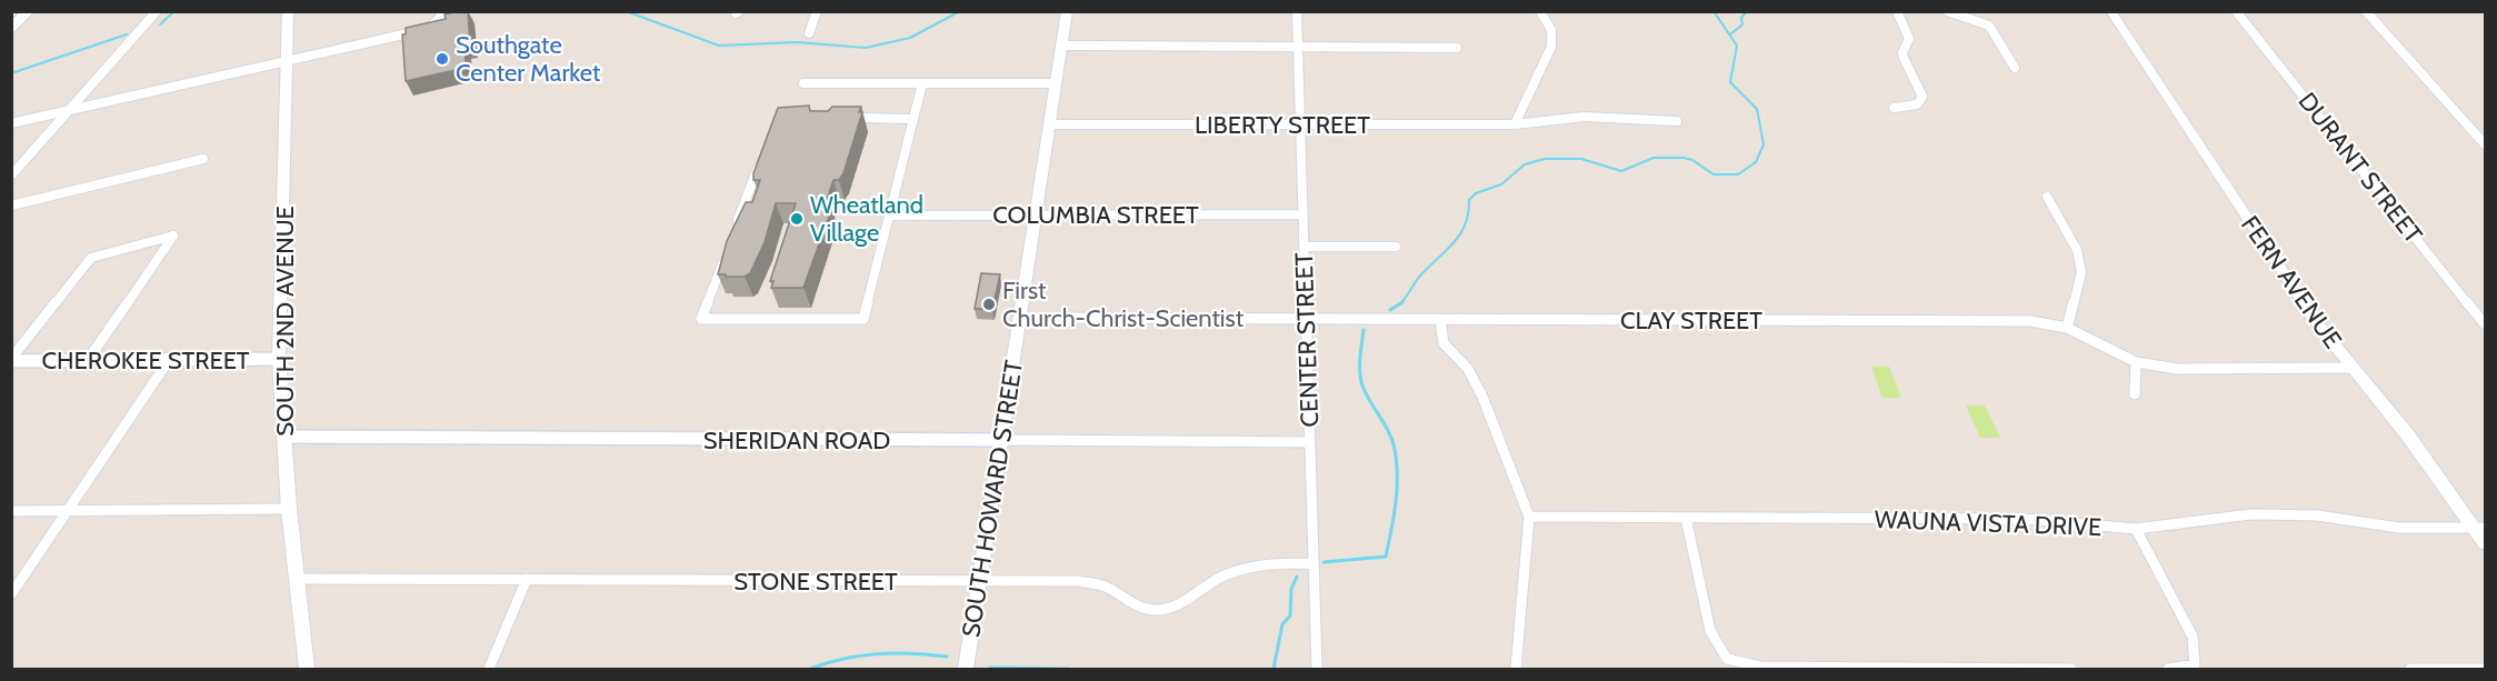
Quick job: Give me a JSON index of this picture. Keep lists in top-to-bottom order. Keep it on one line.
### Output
{"streets":{"main road":["FERN AVENUE","SOUTH 2ND AVENUE","SOUTH HOWARD STREET"],"street":["LIBERTY STREET","DURANT STREET","COLUMBIA STREET","CLAY STREET","CENTER STREET","CHEROKEE STREET","SHERIDAN ROAD","WAUNA VISTA DRIVE","STONE STREET"]},"crossings":[["LIBERTY STREET","CENTER STREET"],["LIBERTY STREET","SOUTH HOWARD STREET"],["COLUMBIA STREET","CENTER STREET"],["COLUMBIA STREET","SOUTH HOWARD STREET"],["FERN AVENUE","CLAY STREET"],["FERN AVENUE","WAUNA VISTA DRIVE"],["CLAY STREET","CENTER STREET"],["CLAY STREET","SOUTH HOWARD STREET"],["SOUTH 2ND AVENUE","CHEROKEE STREET"],["SOUTH 2ND AVENUE","SHERIDAN ROAD"],["SOUTH 2ND AVENUE","STONE STREET"],["CENTER STREET","SHERIDAN ROAD"],["CENTER STREET","STONE STREET"],["SHERIDAN ROAD","SOUTH HOWARD STREET"],["SOUTH HOWARD STREET","STONE STREET"]],"places":["Southgate Center Market","Wheatland Village","First Church-Christ-Scientist"]}
